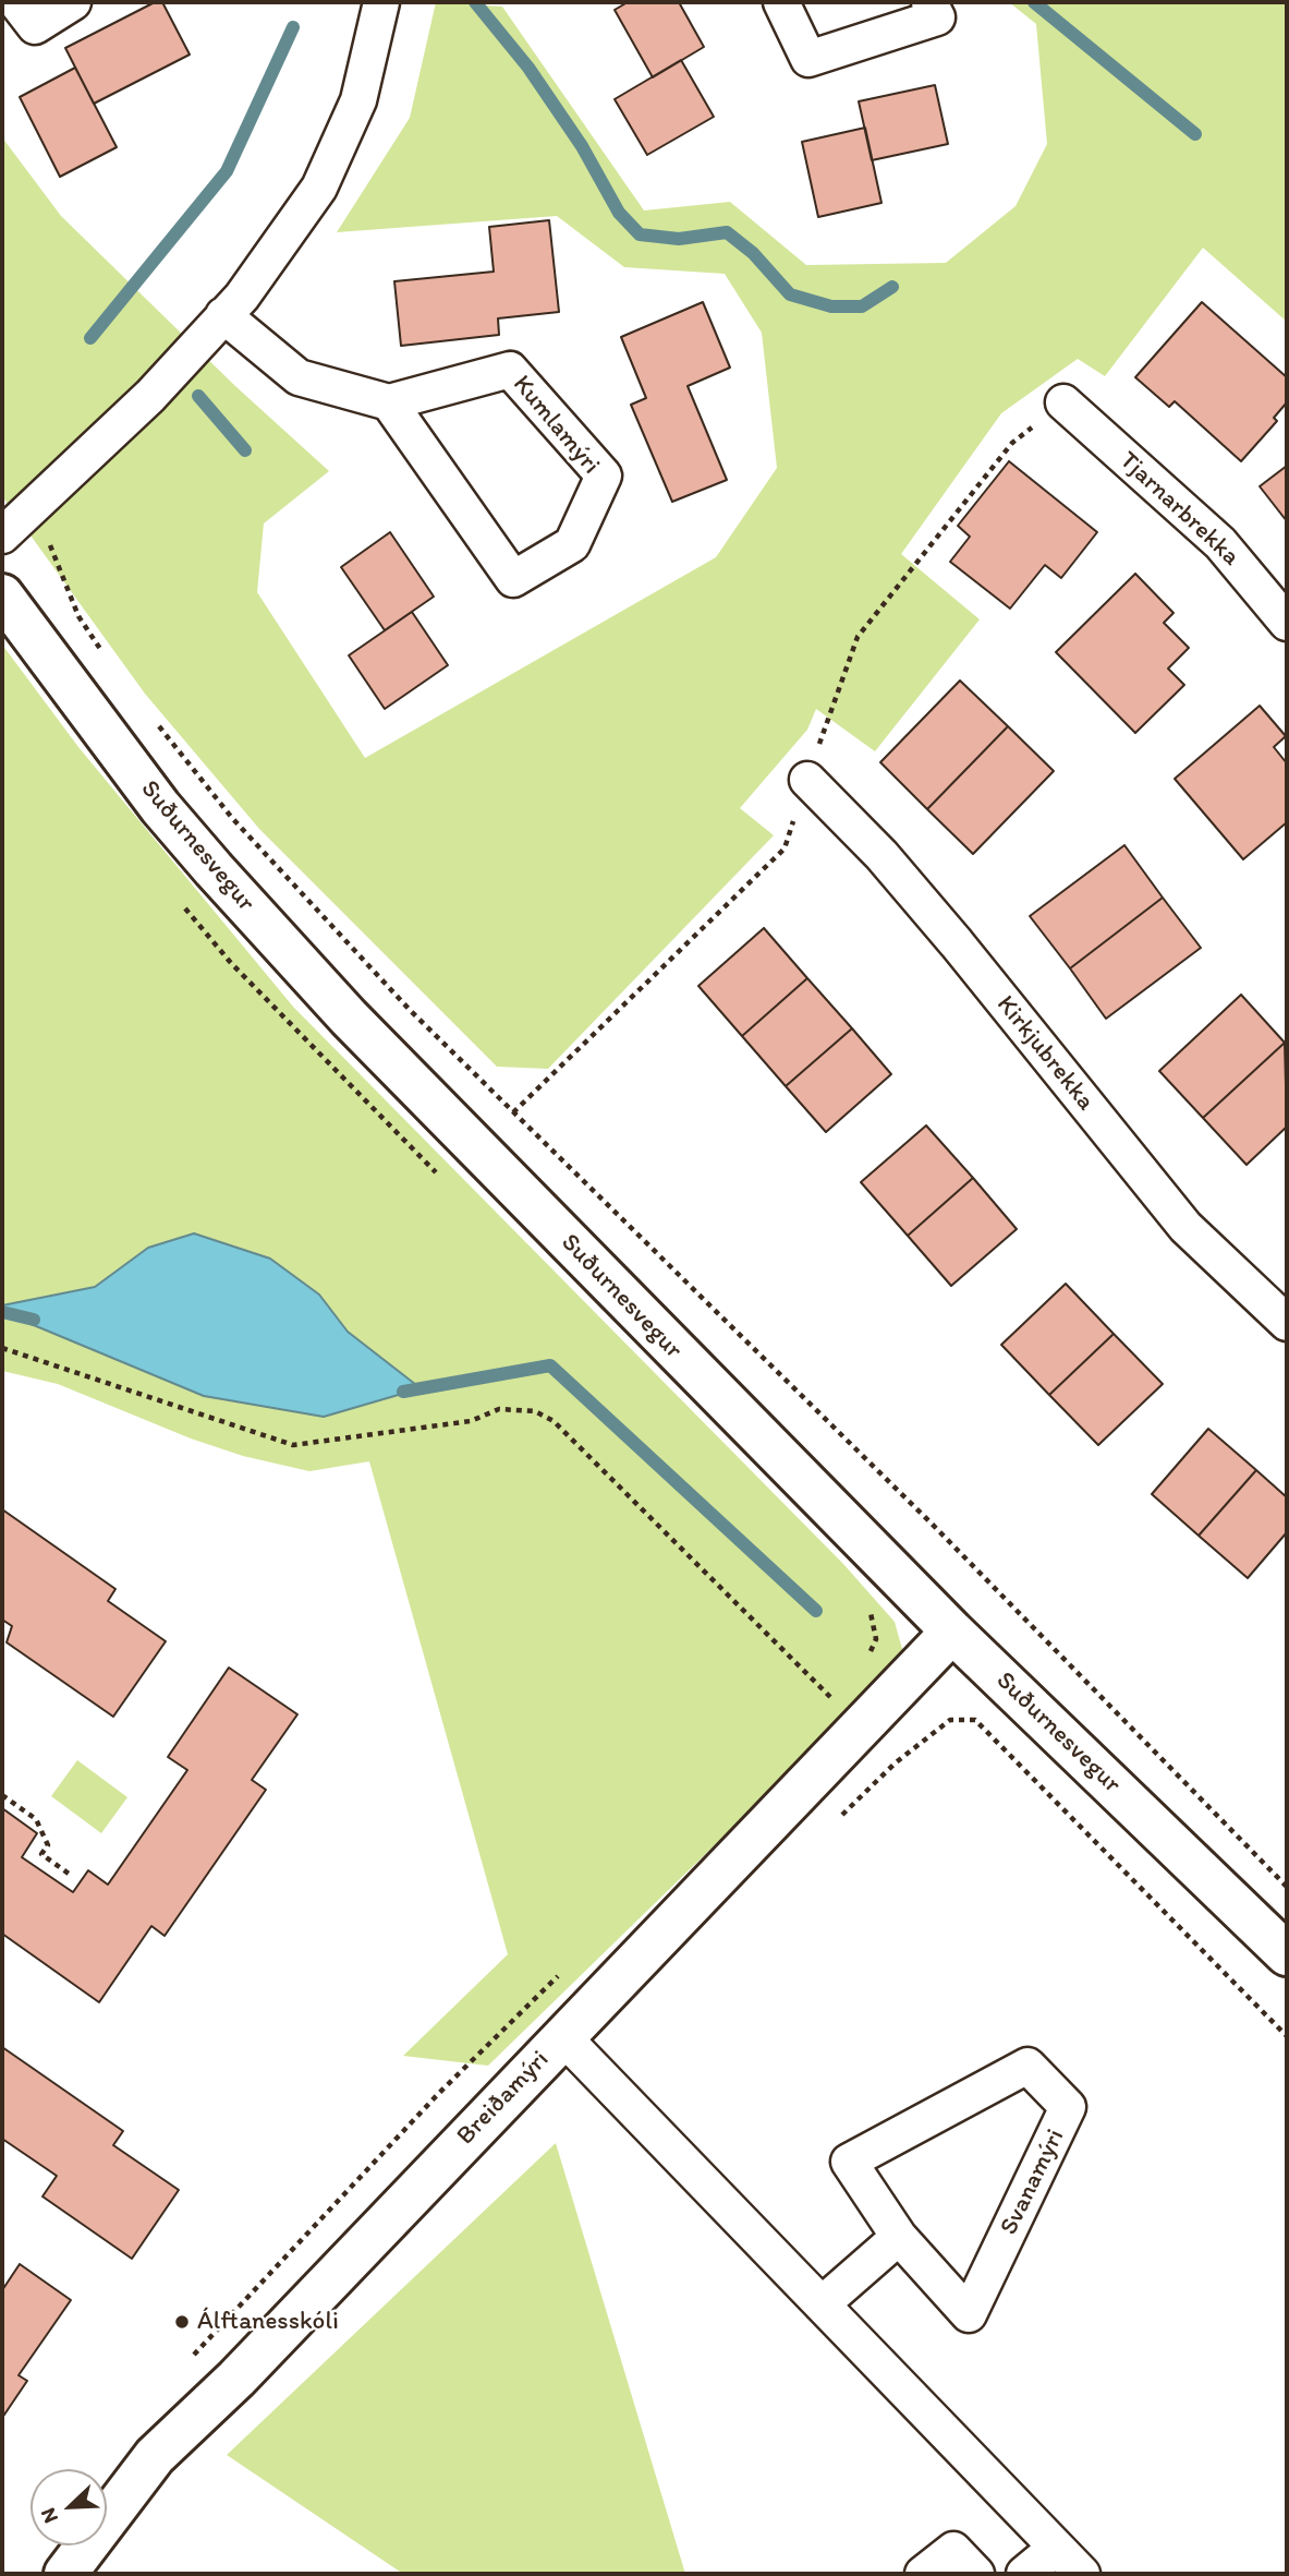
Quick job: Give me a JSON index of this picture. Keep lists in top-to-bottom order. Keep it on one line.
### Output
{"streets":{"street":["Kumlamýri","Tjarnarbrekka","Suðurnesvegur","Kirkjubrekka","Breiðamýri","Svanamýri"]},"crossings":[["Suðurnesvegur","Breiðamýri"]],"places":["Álftanesskóli"],"north":"bottom left"}
